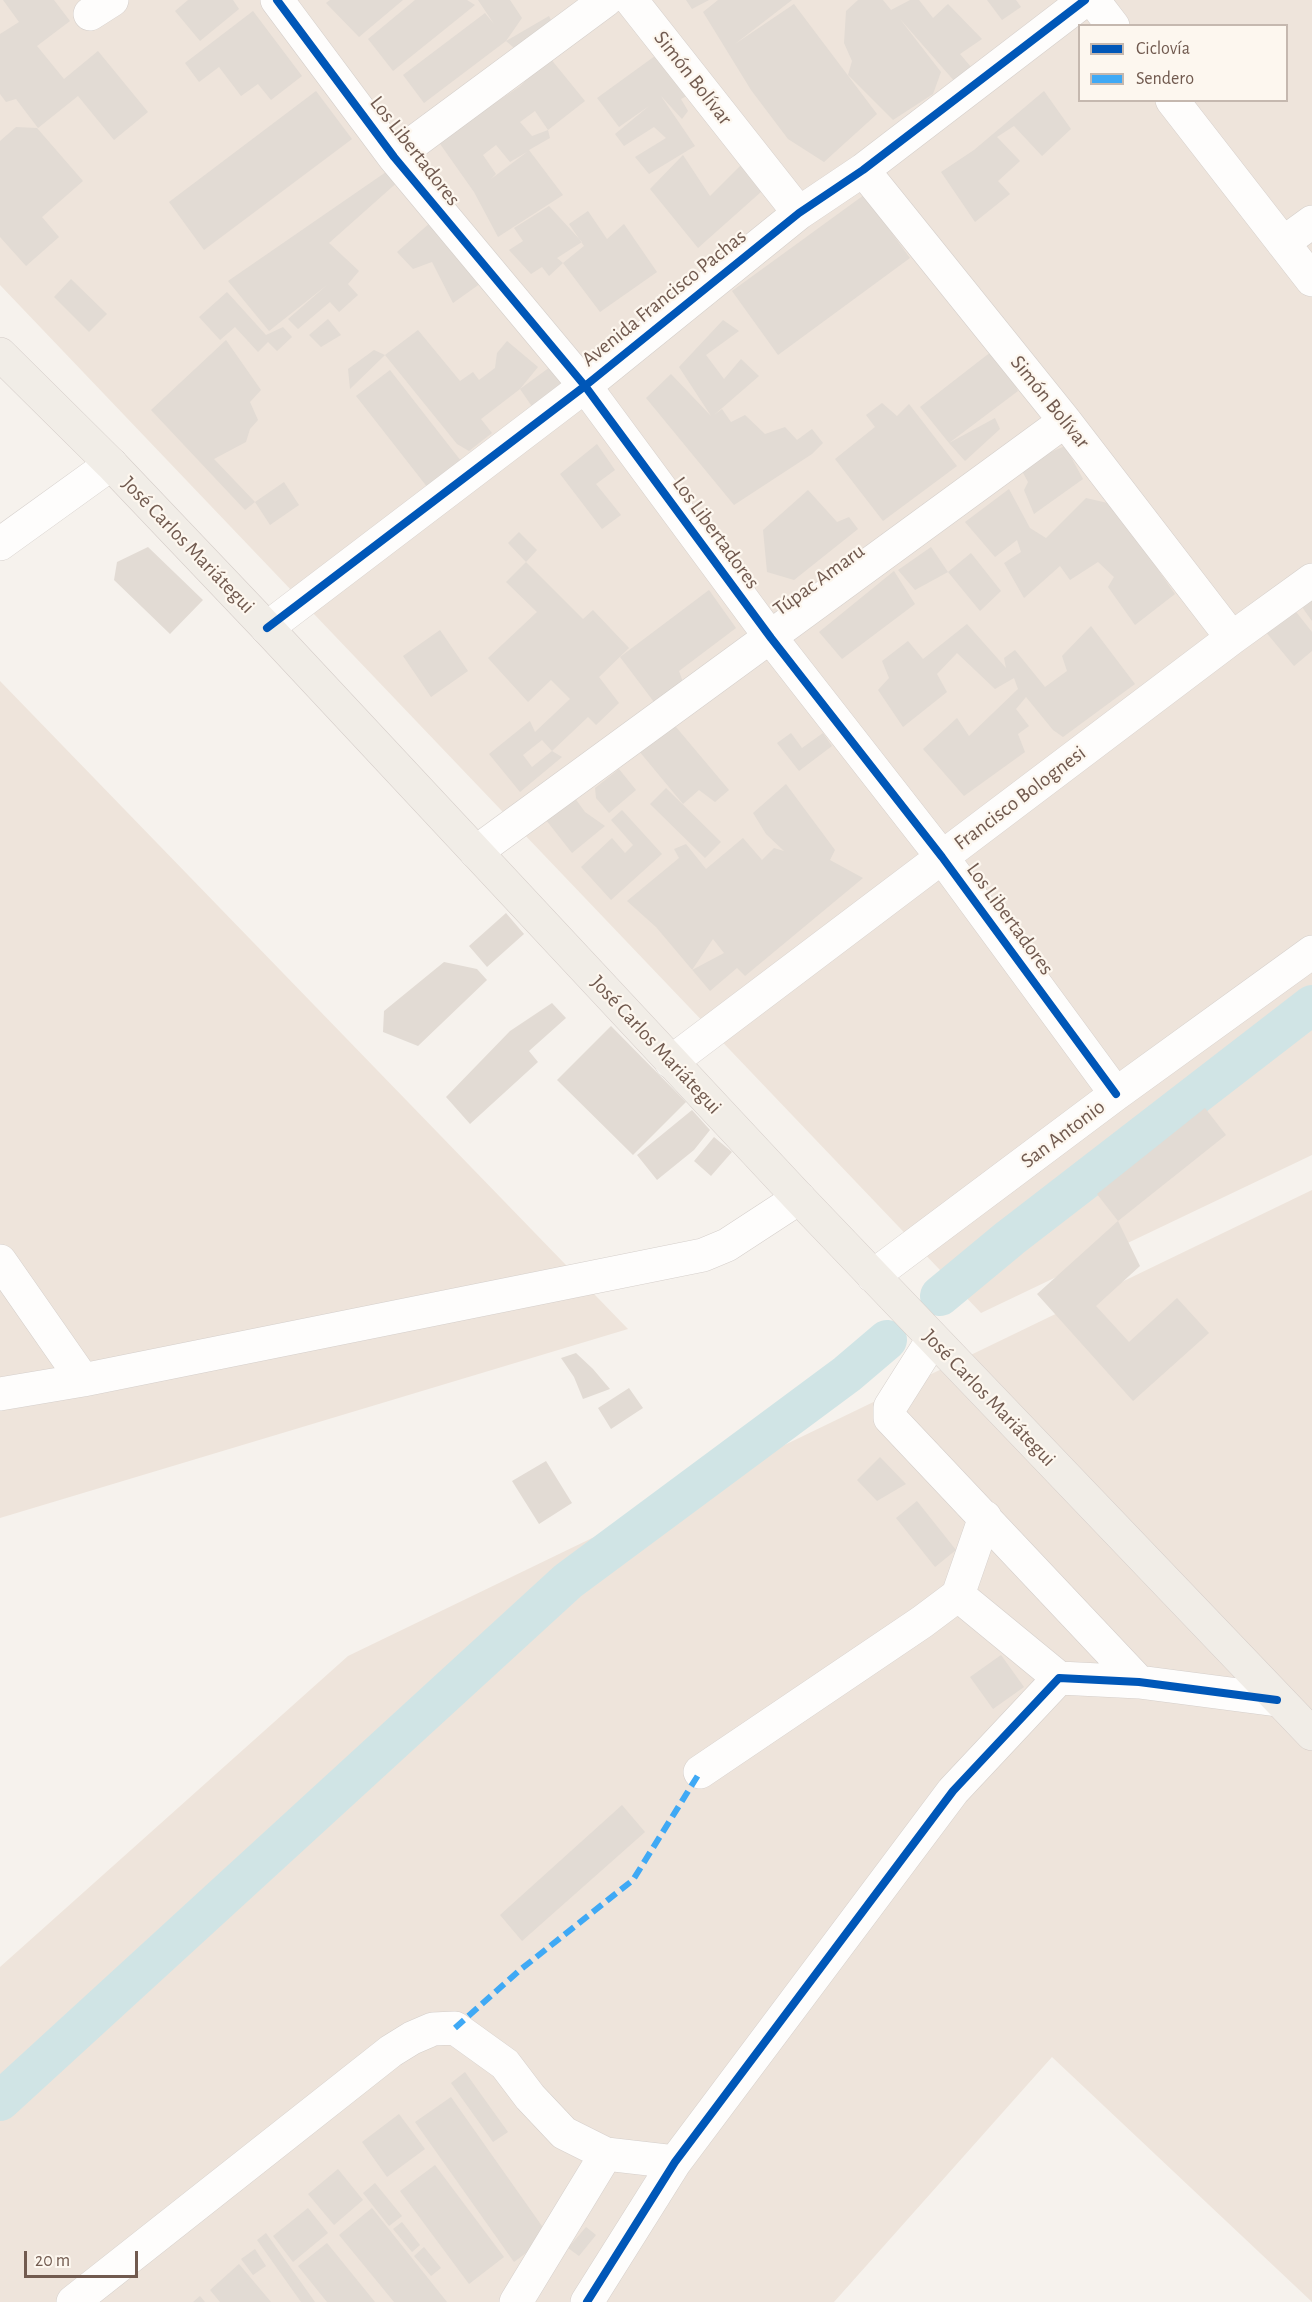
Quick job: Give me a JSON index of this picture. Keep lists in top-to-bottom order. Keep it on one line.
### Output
{"streets":{"main road":["José Carlos Mariátegui"],"street":["Simón Bolívar","Los Libertadores","Avenida Francisco Pachas","Túpac Amaru","Francisco Bolognesi","San Antonio"]},"crossings":[["Simón Bolívar","Avenida Francisco Pachas"],["Simón Bolívar","Túpac Amaru"],["Simón Bolívar","Francisco Bolognesi"],["Los Libertadores","Avenida Francisco Pachas"],["Los Libertadores","Túpac Amaru"],["Los Libertadores","Francisco Bolognesi"],["Los Libertadores","San Antonio"],["Avenida Francisco Pachas","José Carlos Mariátegui"],["José Carlos Mariátegui","Túpac Amaru"],["José Carlos Mariátegui","Francisco Bolognesi"],["José Carlos Mariátegui","San Antonio"]],"legend":["Ciclovía","Sendero"],"scale_bar":"20 m"}
